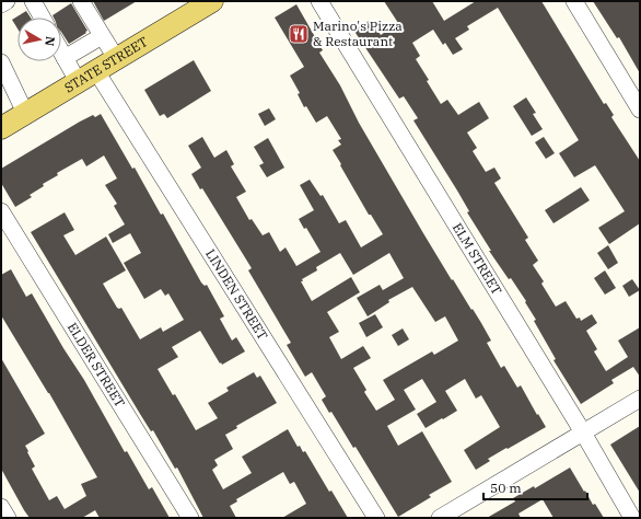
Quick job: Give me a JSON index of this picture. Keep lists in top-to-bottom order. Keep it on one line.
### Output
{"streets":{"main road":["STATE STREET"],"street":["ELM STREET","LINDEN STREET","ELDER STREET"]},"crossings":[["STATE STREET","LINDEN STREET"]],"places":{"restaurant":["Marino's Pizza & Restaurant"]},"scale_bar":"50 m","north":"right"}
